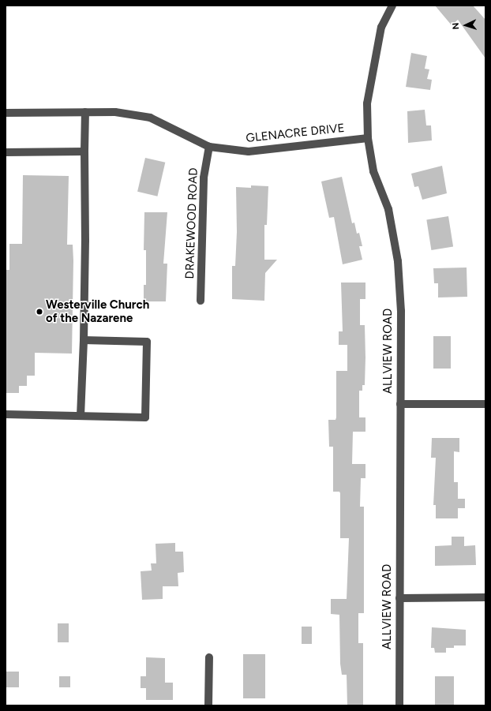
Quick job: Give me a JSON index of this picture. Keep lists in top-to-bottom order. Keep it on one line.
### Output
{"streets":{"street":["GLENACRE DRIVE","DRAKEWOOD ROAD","ALLVIEW ROAD"]},"crossings":[["GLENACRE DRIVE","DRAKEWOOD ROAD"],["GLENACRE DRIVE","ALLVIEW ROAD"]],"places":["Westerville Church of the Nazarene"],"north":"left"}
